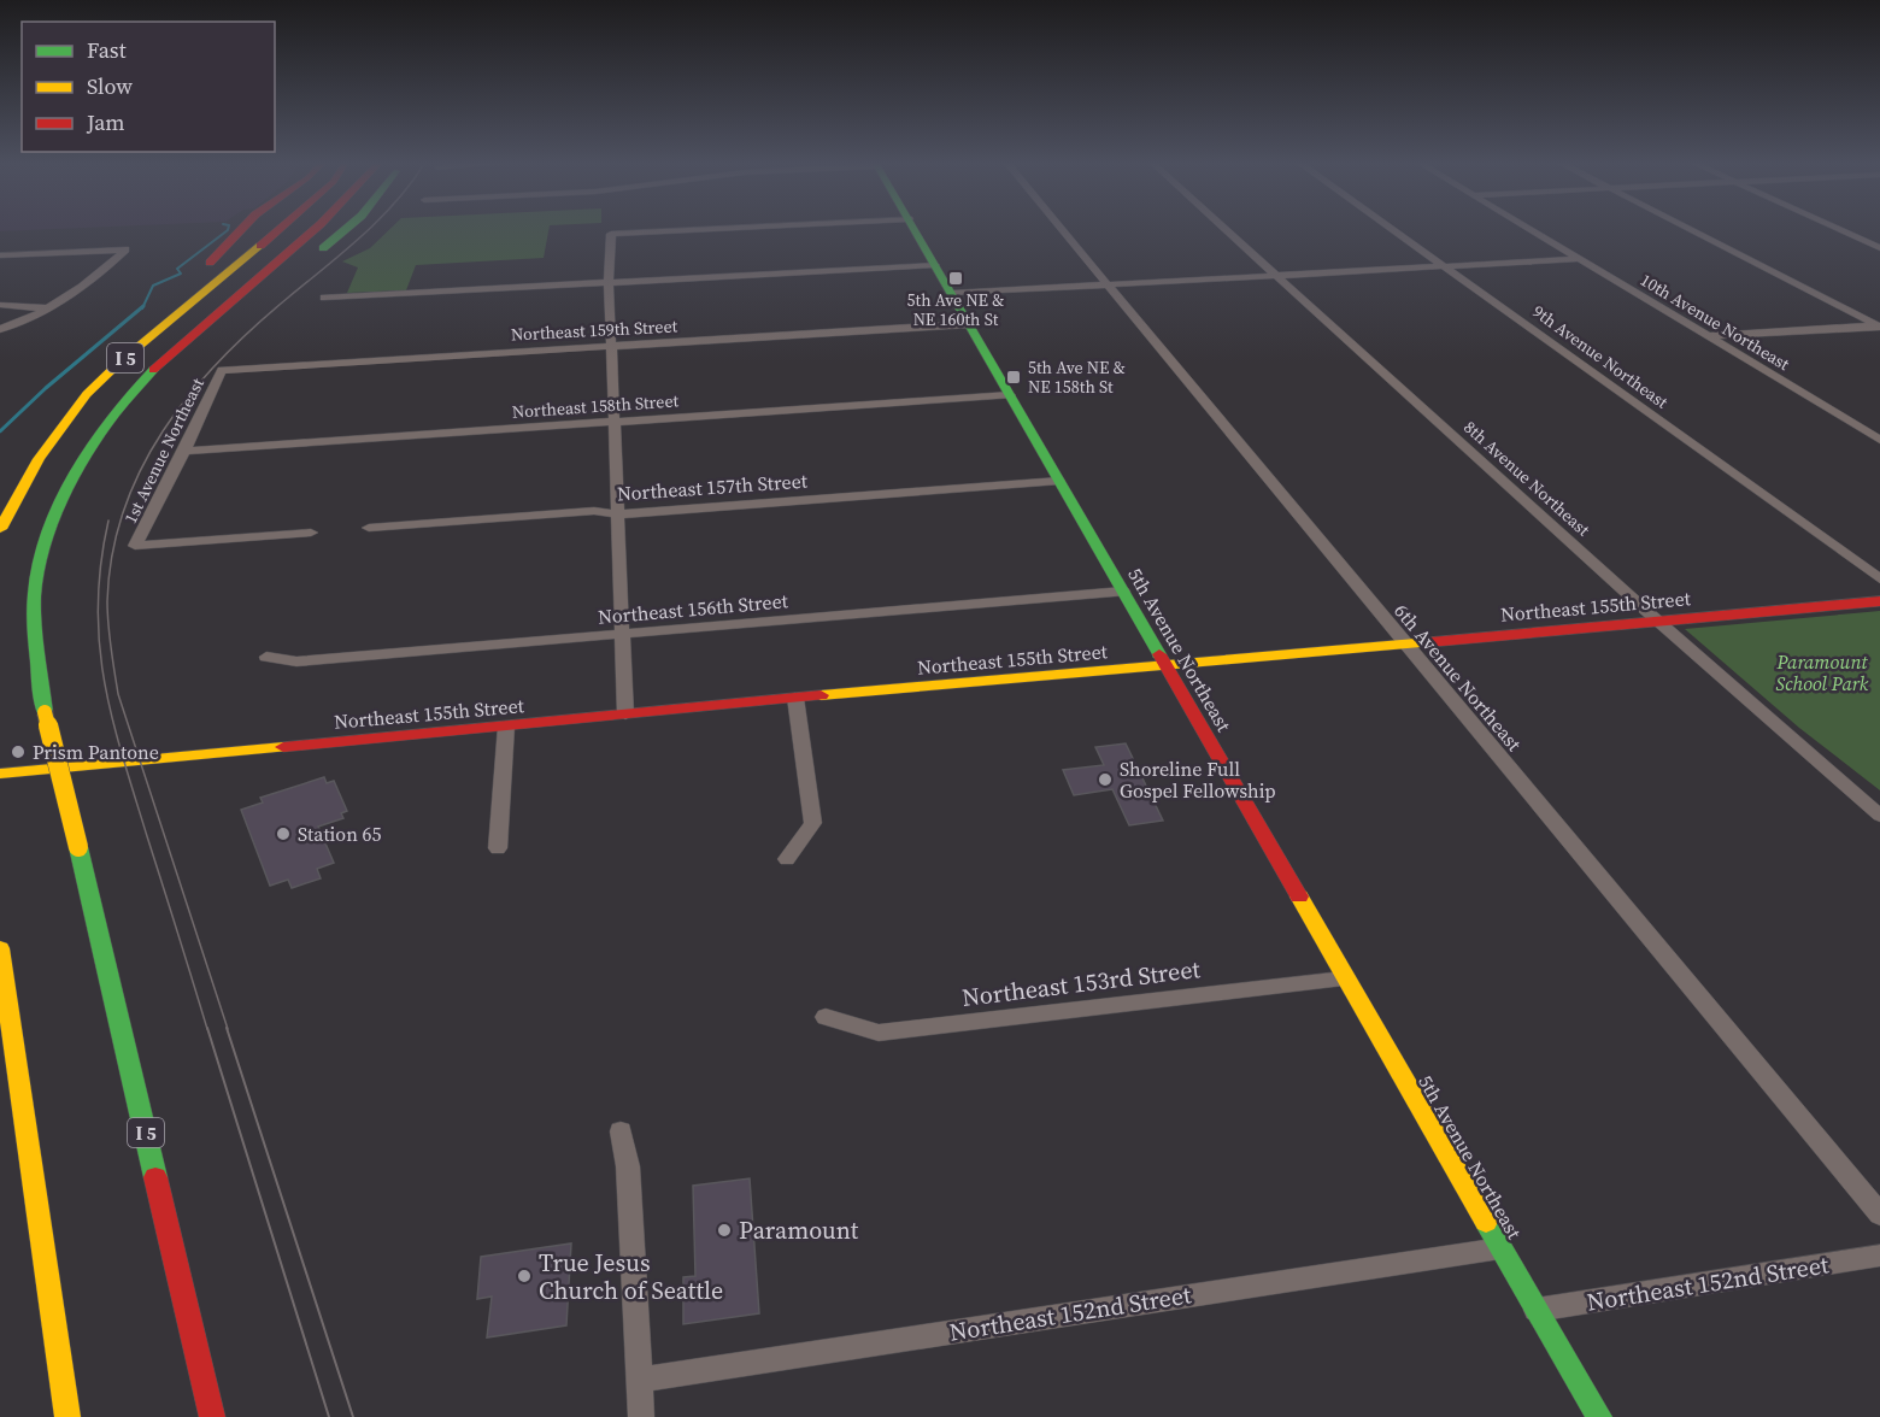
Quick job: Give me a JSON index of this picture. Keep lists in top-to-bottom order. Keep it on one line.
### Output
{"streets":{"main road":["I 5","Northeast 155th Street","5th Avenue Northeast"],"street":["10th Avenue Northeast","Northeast 159th Street","9th Avenue Northeast","Northeast 158th Street","1st Avenue Northeast","8th Avenue Northeast","Northeast 157th Street","Northeast 156th Street","6th Avenue Northeast","Northeast 153rd Street","Northeast 152nd Street"]},"crossings":[["Northeast 159th Street","1st Avenue Northeast"],["Northeast 159th Street","5th Avenue Northeast"],["Northeast 158th Street","1st Avenue Northeast"],["Northeast 158th Street","5th Avenue Northeast"],["8th Avenue Northeast","Northeast 155th Street"],["Northeast 157th Street","5th Avenue Northeast"],["Northeast 155th Street","5th Avenue Northeast"],["Northeast 155th Street","6th Avenue Northeast"],["Northeast 156th Street","5th Avenue Northeast"],["5th Avenue Northeast","Northeast 153rd Street"],["5th Avenue Northeast","Northeast 152nd Street"]],"parks":["Paramount School Park"],"places":{"transit":["5th Ave NE & NE 160th St","5th Ave NE & NE 158th St"],"other":["Prism Pantone","Shoreline Full Gospel Fellowship","Station 65","Paramount","True Jesus Church of Seattle"]},"legend":["Fast","Slow","Jam"]}
